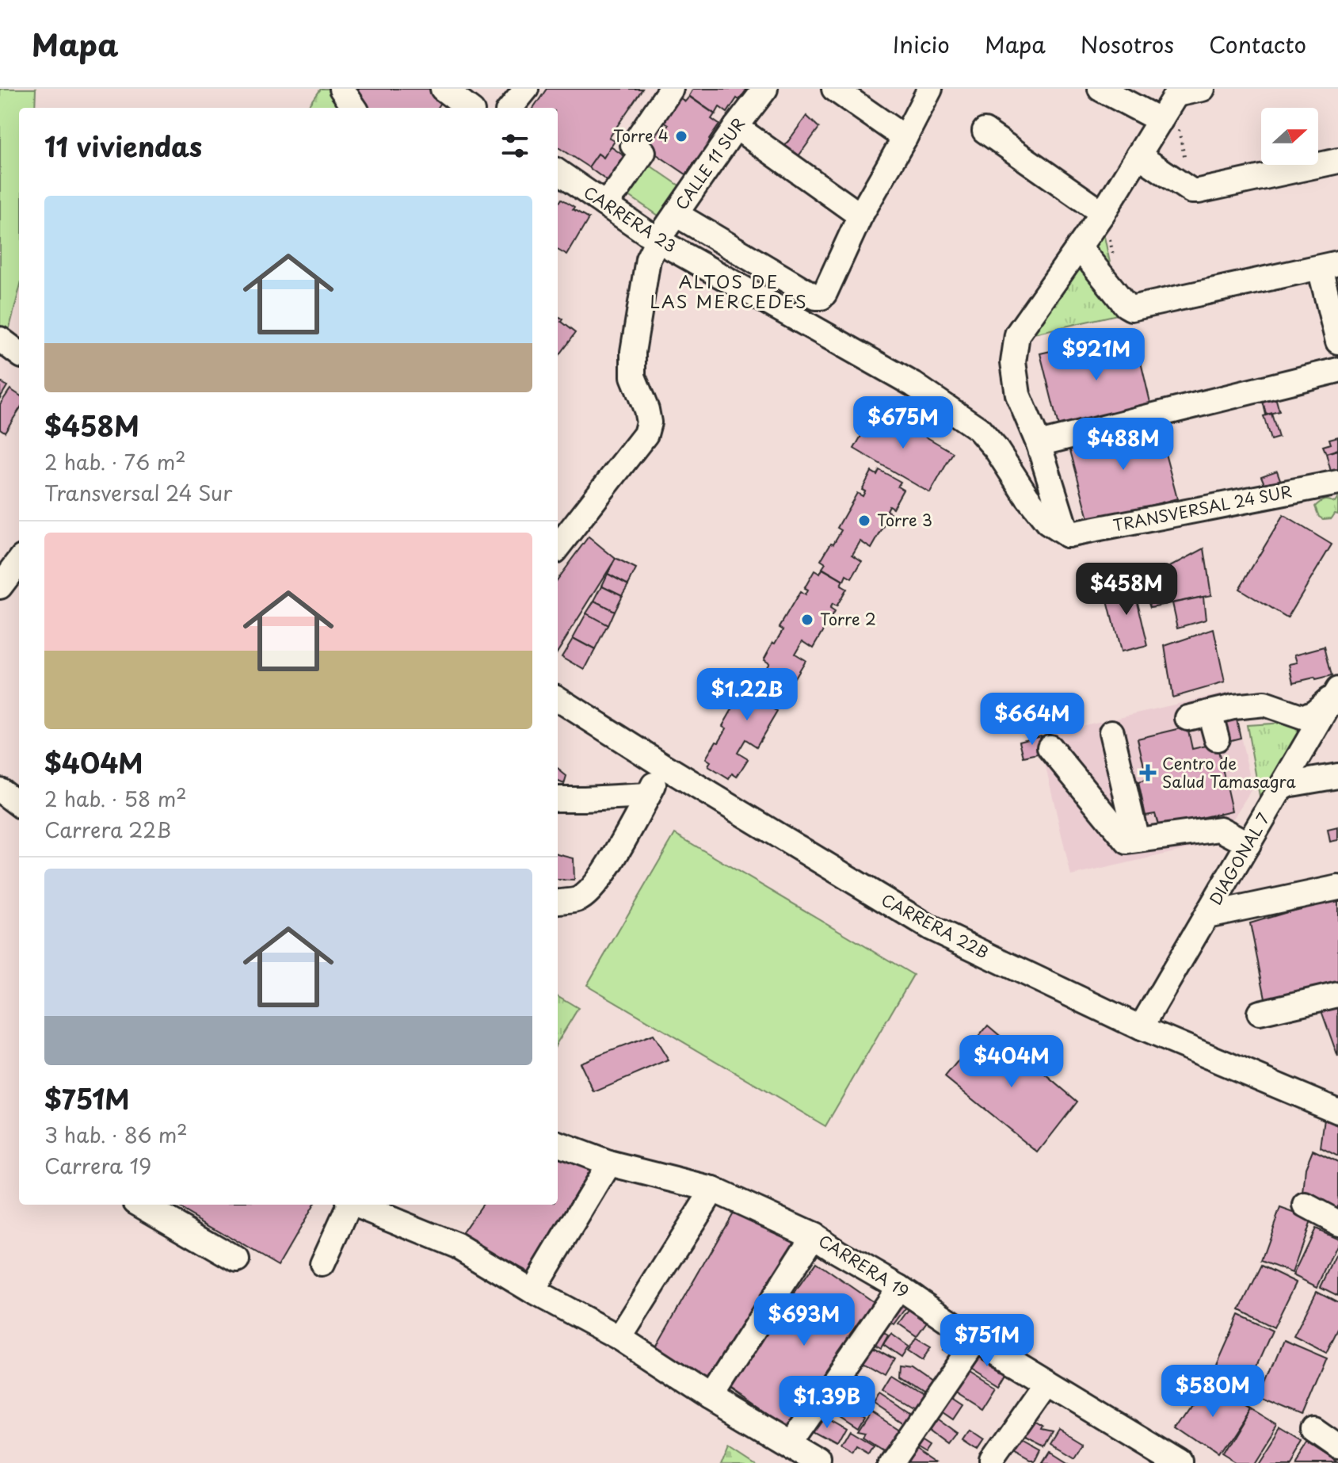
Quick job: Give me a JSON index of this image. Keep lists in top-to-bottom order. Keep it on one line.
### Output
{"streets":{"street":["CALLE 11 SUR","CARRERA 23","TRANSVERSAL 24 SUR","DIAGONAL 7","CARRERA 22B","CARRERA 19"]},"crossings":[["CALLE 11 SUR","CARRERA 23"],["CARRERA 23","TRANSVERSAL 24 SUR"],["DIAGONAL 7","CARRERA 22B"]],"districts":["ALTOS DE LAS MERCEDES"],"places":{"other":["Torre 4","Torre 3","Torre 2"],"health":["Centro de Salud Tamasagra"]},"north":"right","page":{"header":"Mapa","nav":["Inicio","Mapa","Nosotros","Contacto"],"heading":"11 viviendas","list":[{"name":"$458M","note":"2 hab. · 76 m² · Transversal 24 Sur"},{"name":"$404M","note":"2 hab. · 58 m² · Carrera 22B"},{"name":"$751M","note":"3 hab. · 86 m² · Carrera 19"}],"price":["$921M","$675M","$488M","$458M","$1.22B","$664M","$404M","$693M","$751M","$580M","$1.39B"]}}
